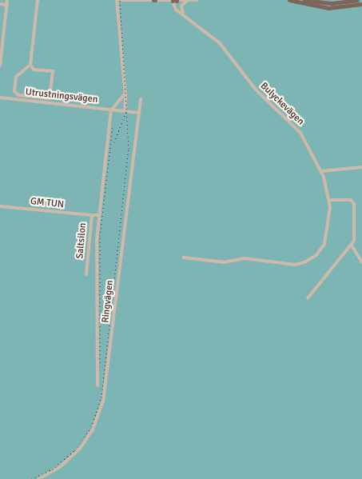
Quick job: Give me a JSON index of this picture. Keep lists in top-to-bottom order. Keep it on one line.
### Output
{"streets":{"street":["Utrustningsvägen","Bulyckevägen","GM TUN","Saltsilon","Ringvägen"]},"crossings":[["GM TUN","Saltsilon"]]}
